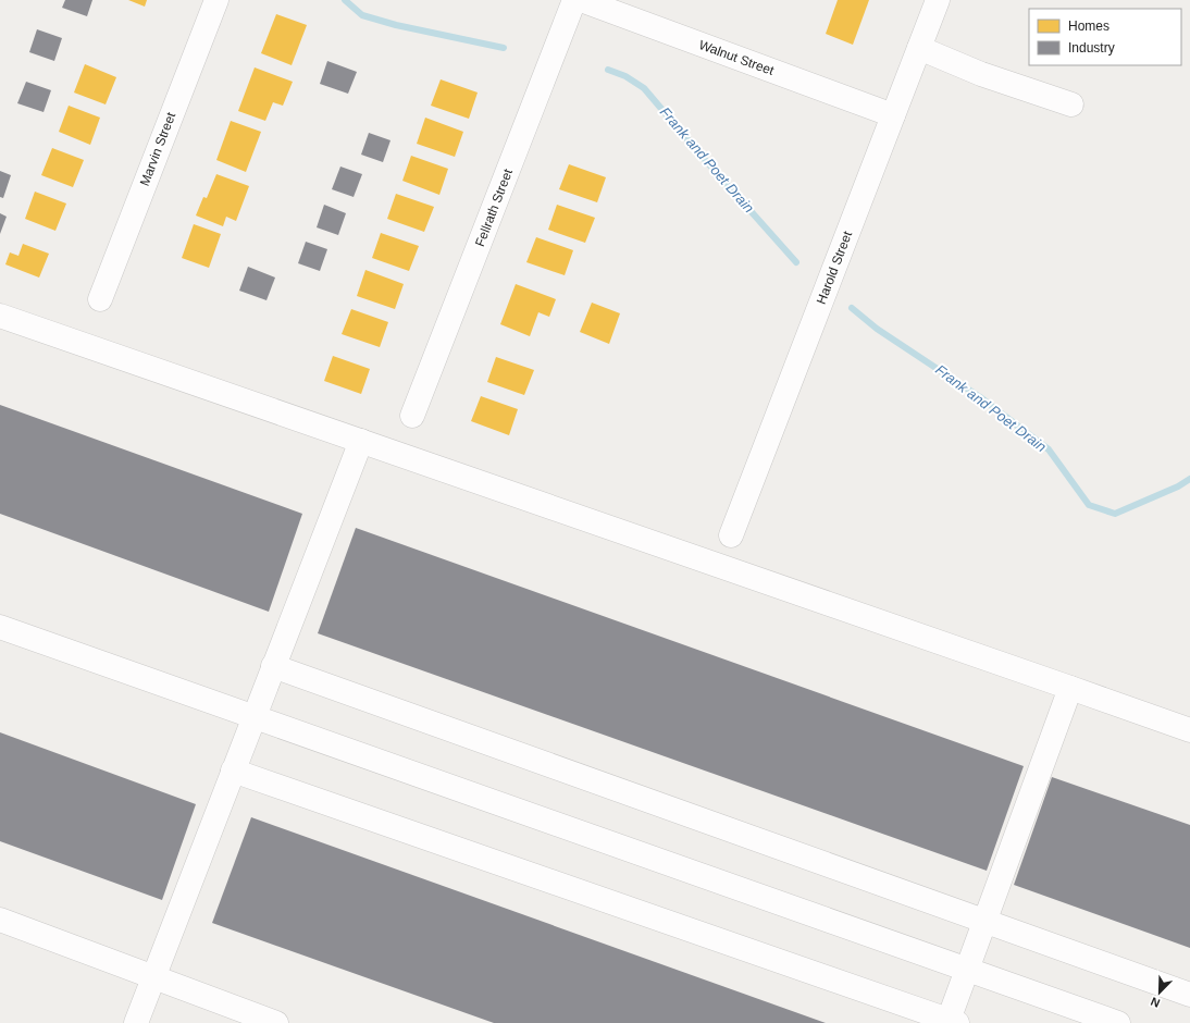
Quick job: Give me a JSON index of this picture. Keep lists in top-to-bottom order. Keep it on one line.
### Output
{"streets":{"street":["Walnut Street","Marvin Street","Fellrath Street","Harold Street"]},"crossings":[["Walnut Street","Harold Street"]],"water":["Frank and Poet Drain"],"legend":["Homes","Industry"],"north":"bottom left"}
